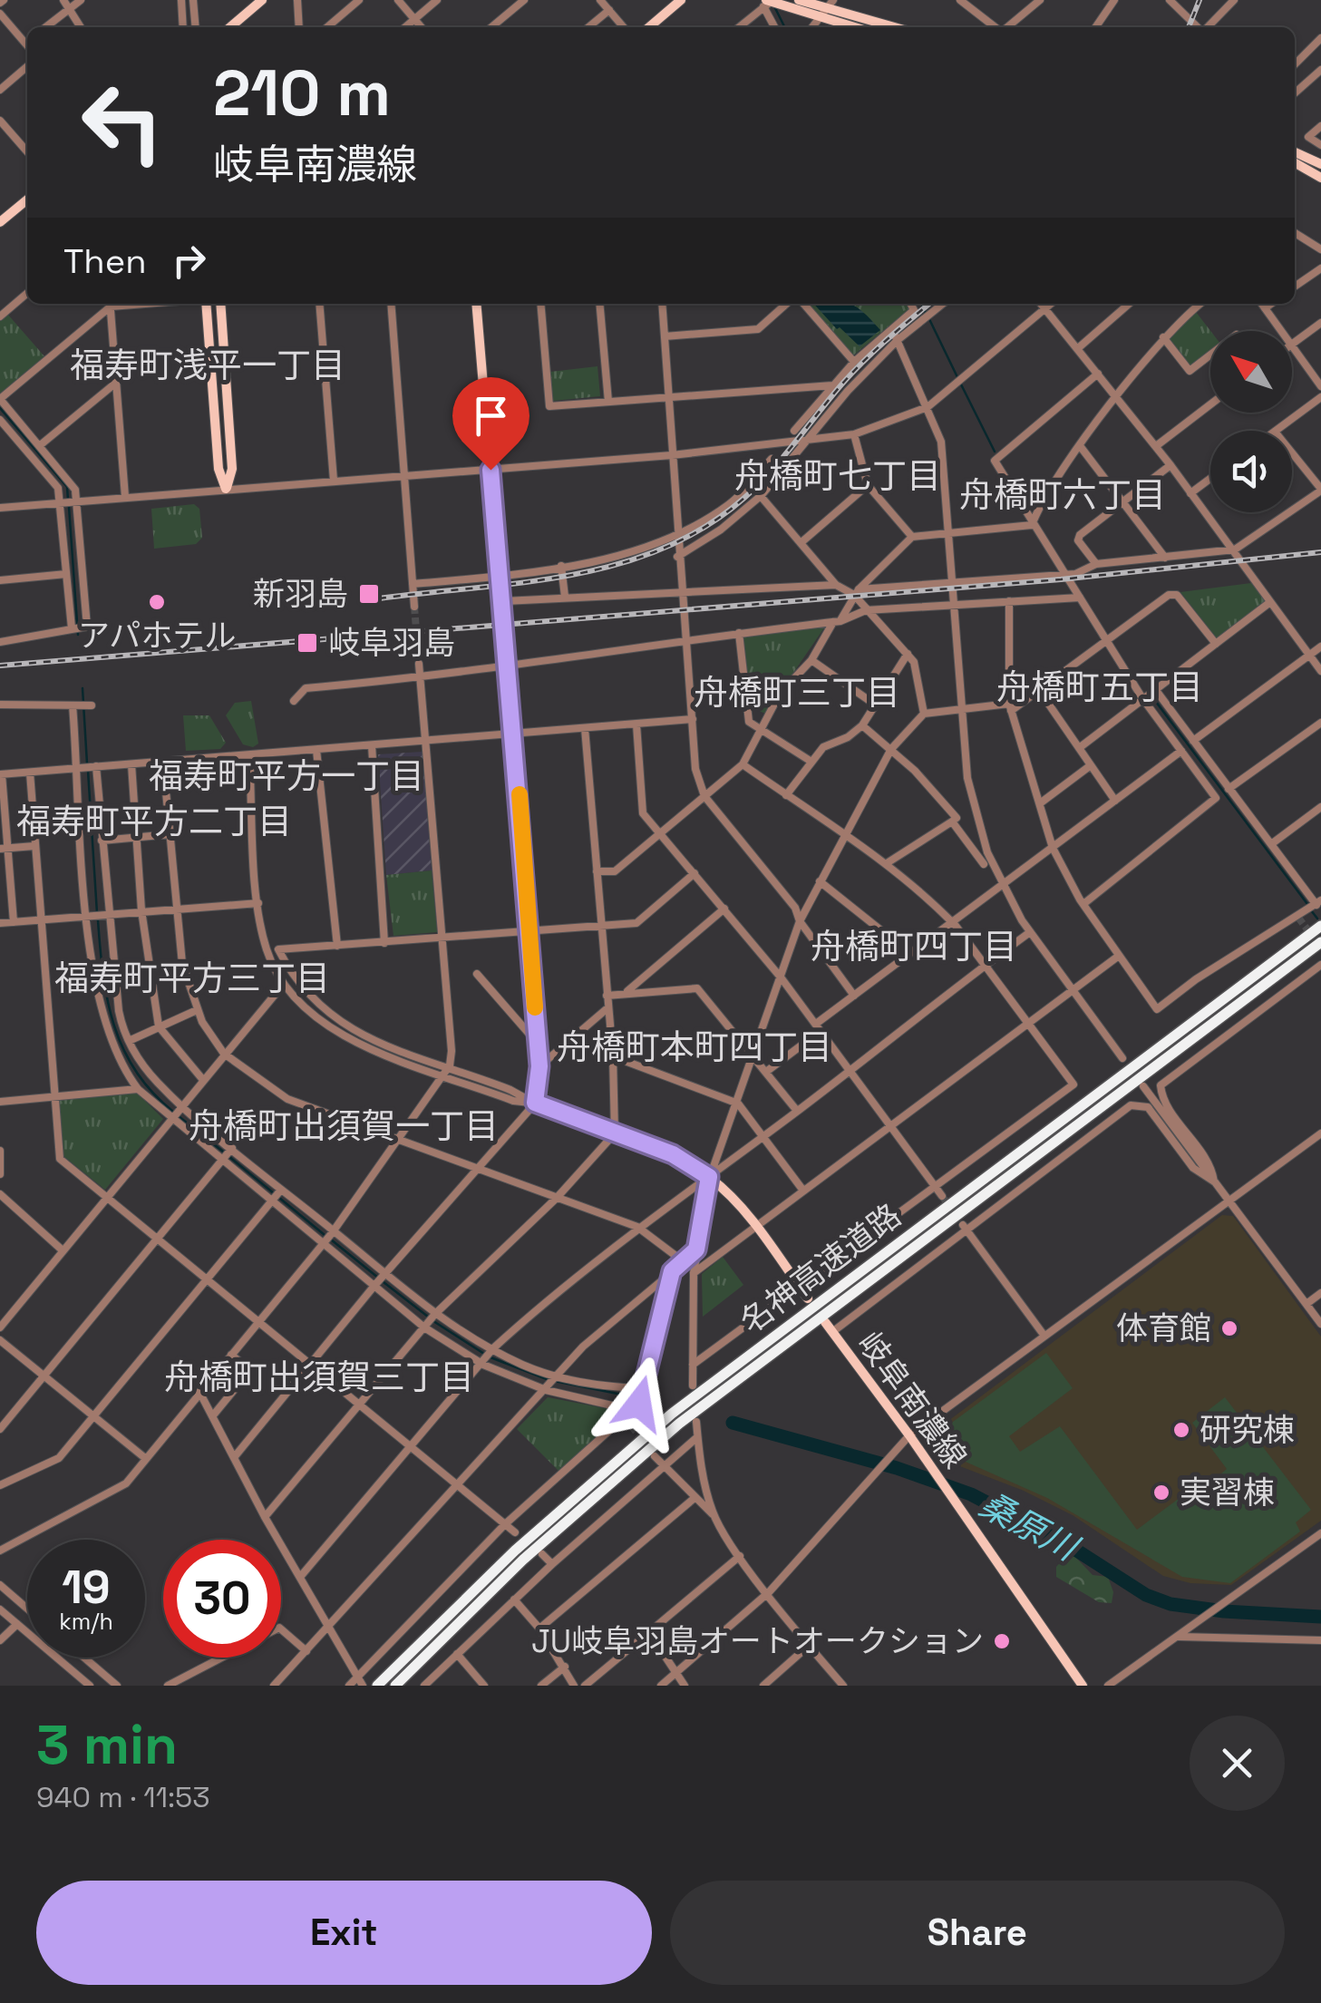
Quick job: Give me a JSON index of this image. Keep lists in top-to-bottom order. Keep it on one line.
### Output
{"streets":{"highway":["名神高速道路"],"main road":["岐阜南濃線"]},"districts":["福寿町浅平一丁目","舟橋町七丁目","舟橋町六丁目","舟橋町五丁目","舟橋町三丁目","福寿町平方一丁目","福寿町平方二丁目","舟橋町四丁目","福寿町平方三丁目","舟橋町本町四丁目","舟橋町出須賀一丁目","舟橋町出須賀三丁目"],"water":["桑原川"],"places":{"transit":["新羽島","岐阜羽島"],"other":["アパホテル","体育館","研究棟","実習棟","JU岐阜羽島オートオークション"]},"north":"top left","page":{"turn":["210 m","岐阜南濃線"],"then":"Then","speed":"19 km/h","limit":"30","heading":["3 min","940 m · 11:53"],"buttons":["Exit","Share"]}}
